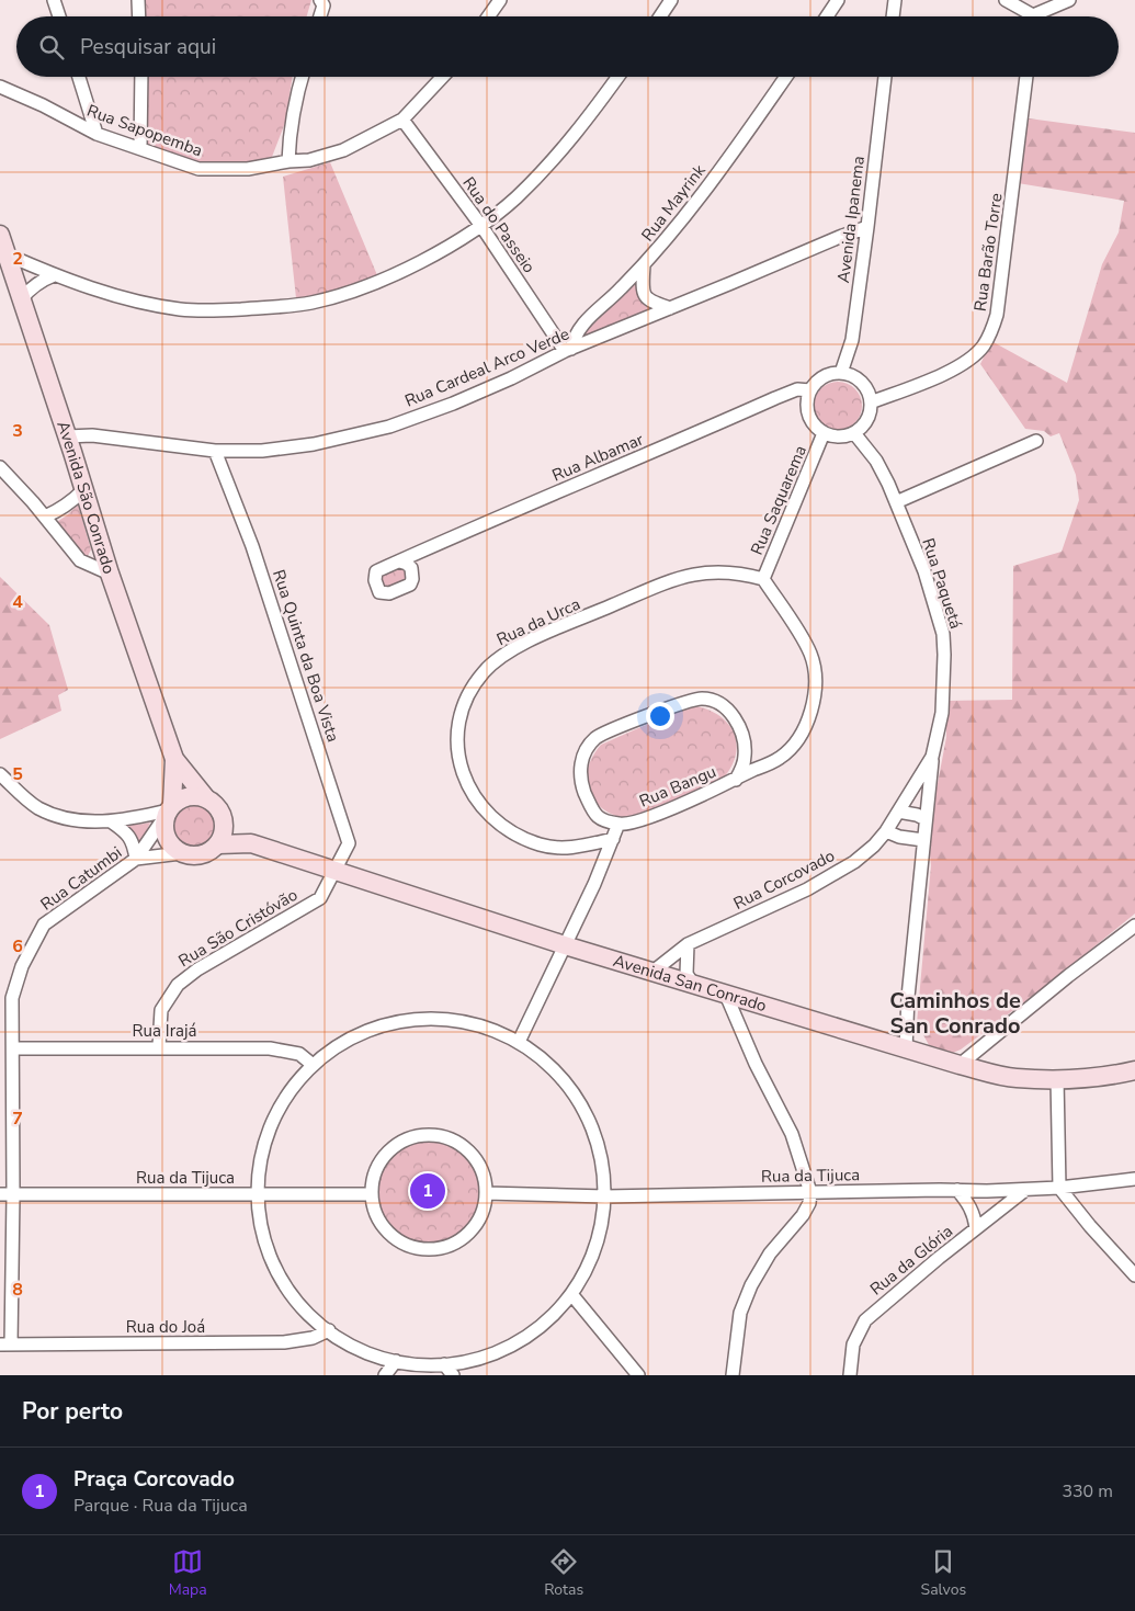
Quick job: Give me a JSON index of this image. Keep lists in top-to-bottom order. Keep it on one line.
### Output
{"streets":{"street":["Rua Sapopemba","Rua Mayrink","Avenida Ipanema","Rua do Passeio","Rua Barão Torre","Rua Cardeal Arco Verde","Rua Albamar","Avenida São Conrado","Rua Saquarema","Rua Paquetá","Rua da Urca","Rua Quinta da Boa Vista","Rua Bangu","Rua Catumbi","Rua Corcovado","Rua São Cristóvão","Avenida San Conrado","Rua Irajá","Rua da Tijuca","Rua da Glória","Rua do Joá"]},"crossings":[["Rua Sapopemba","Rua do Passeio"],["Rua Mayrink","Rua do Passeio"],["Rua Mayrink","Rua Cardeal Arco Verde"],["Avenida Ipanema","Rua Barão Torre"],["Avenida Ipanema","Rua Cardeal Arco Verde"],["Avenida Ipanema","Rua Albamar"],["Avenida Ipanema","Rua Saquarema"],["Avenida Ipanema","Rua Paquetá"],["Rua do Passeio","Rua Cardeal Arco Verde"],["Rua Barão Torre","Rua Albamar"],["Rua Barão Torre","Rua Saquarema"],["Rua Barão Torre","Rua Paquetá"],["Rua Cardeal Arco Verde","Avenida São Conrado"],["Rua Cardeal Arco Verde","Rua Quinta da Boa Vista"],["Rua Albamar","Rua Saquarema"],["Rua Albamar","Rua Paquetá"],["Avenida São Conrado","Rua Catumbi"],["Avenida São Conrado","Avenida San Conrado"],["Rua Saquarema","Rua Paquetá"],["Rua Saquarema","Rua da Urca"],["Rua Saquarema","Rua Bangu"],["Rua Paquetá","Rua Corcovado"],["Rua Paquetá","Avenida San Conrado"],["Rua da Urca","Rua Bangu"],["Rua Quinta da Boa Vista","Rua São Cristóvão"],["Rua Quinta da Boa Vista","Avenida San Conrado"],["Rua Catumbi","Avenida San Conrado"],["Rua Catumbi","Rua Irajá"],["Rua Catumbi","Rua da Tijuca"],["Rua Catumbi","Rua do Joá"],["Rua Corcovado","Avenida San Conrado"],["Rua São Cristóvão","Avenida San Conrado"],["Rua São Cristóvão","Rua Irajá"],["Rua da Tijuca","Rua da Glória"]],"districts":["Caminhos de San Conrado"],"page":{"search":"Pesquisar aqui","pins":"1","heading":"Por perto","list":[{"mark":"1","name":"Praça Corcovado","note":"Parque · Rua da Tijuca","value":"330 m"}],"nav":["Mapa","Rotas","Salvos"]},"grid":{"rows":["2","3","4","5","6","7","8"]}}
